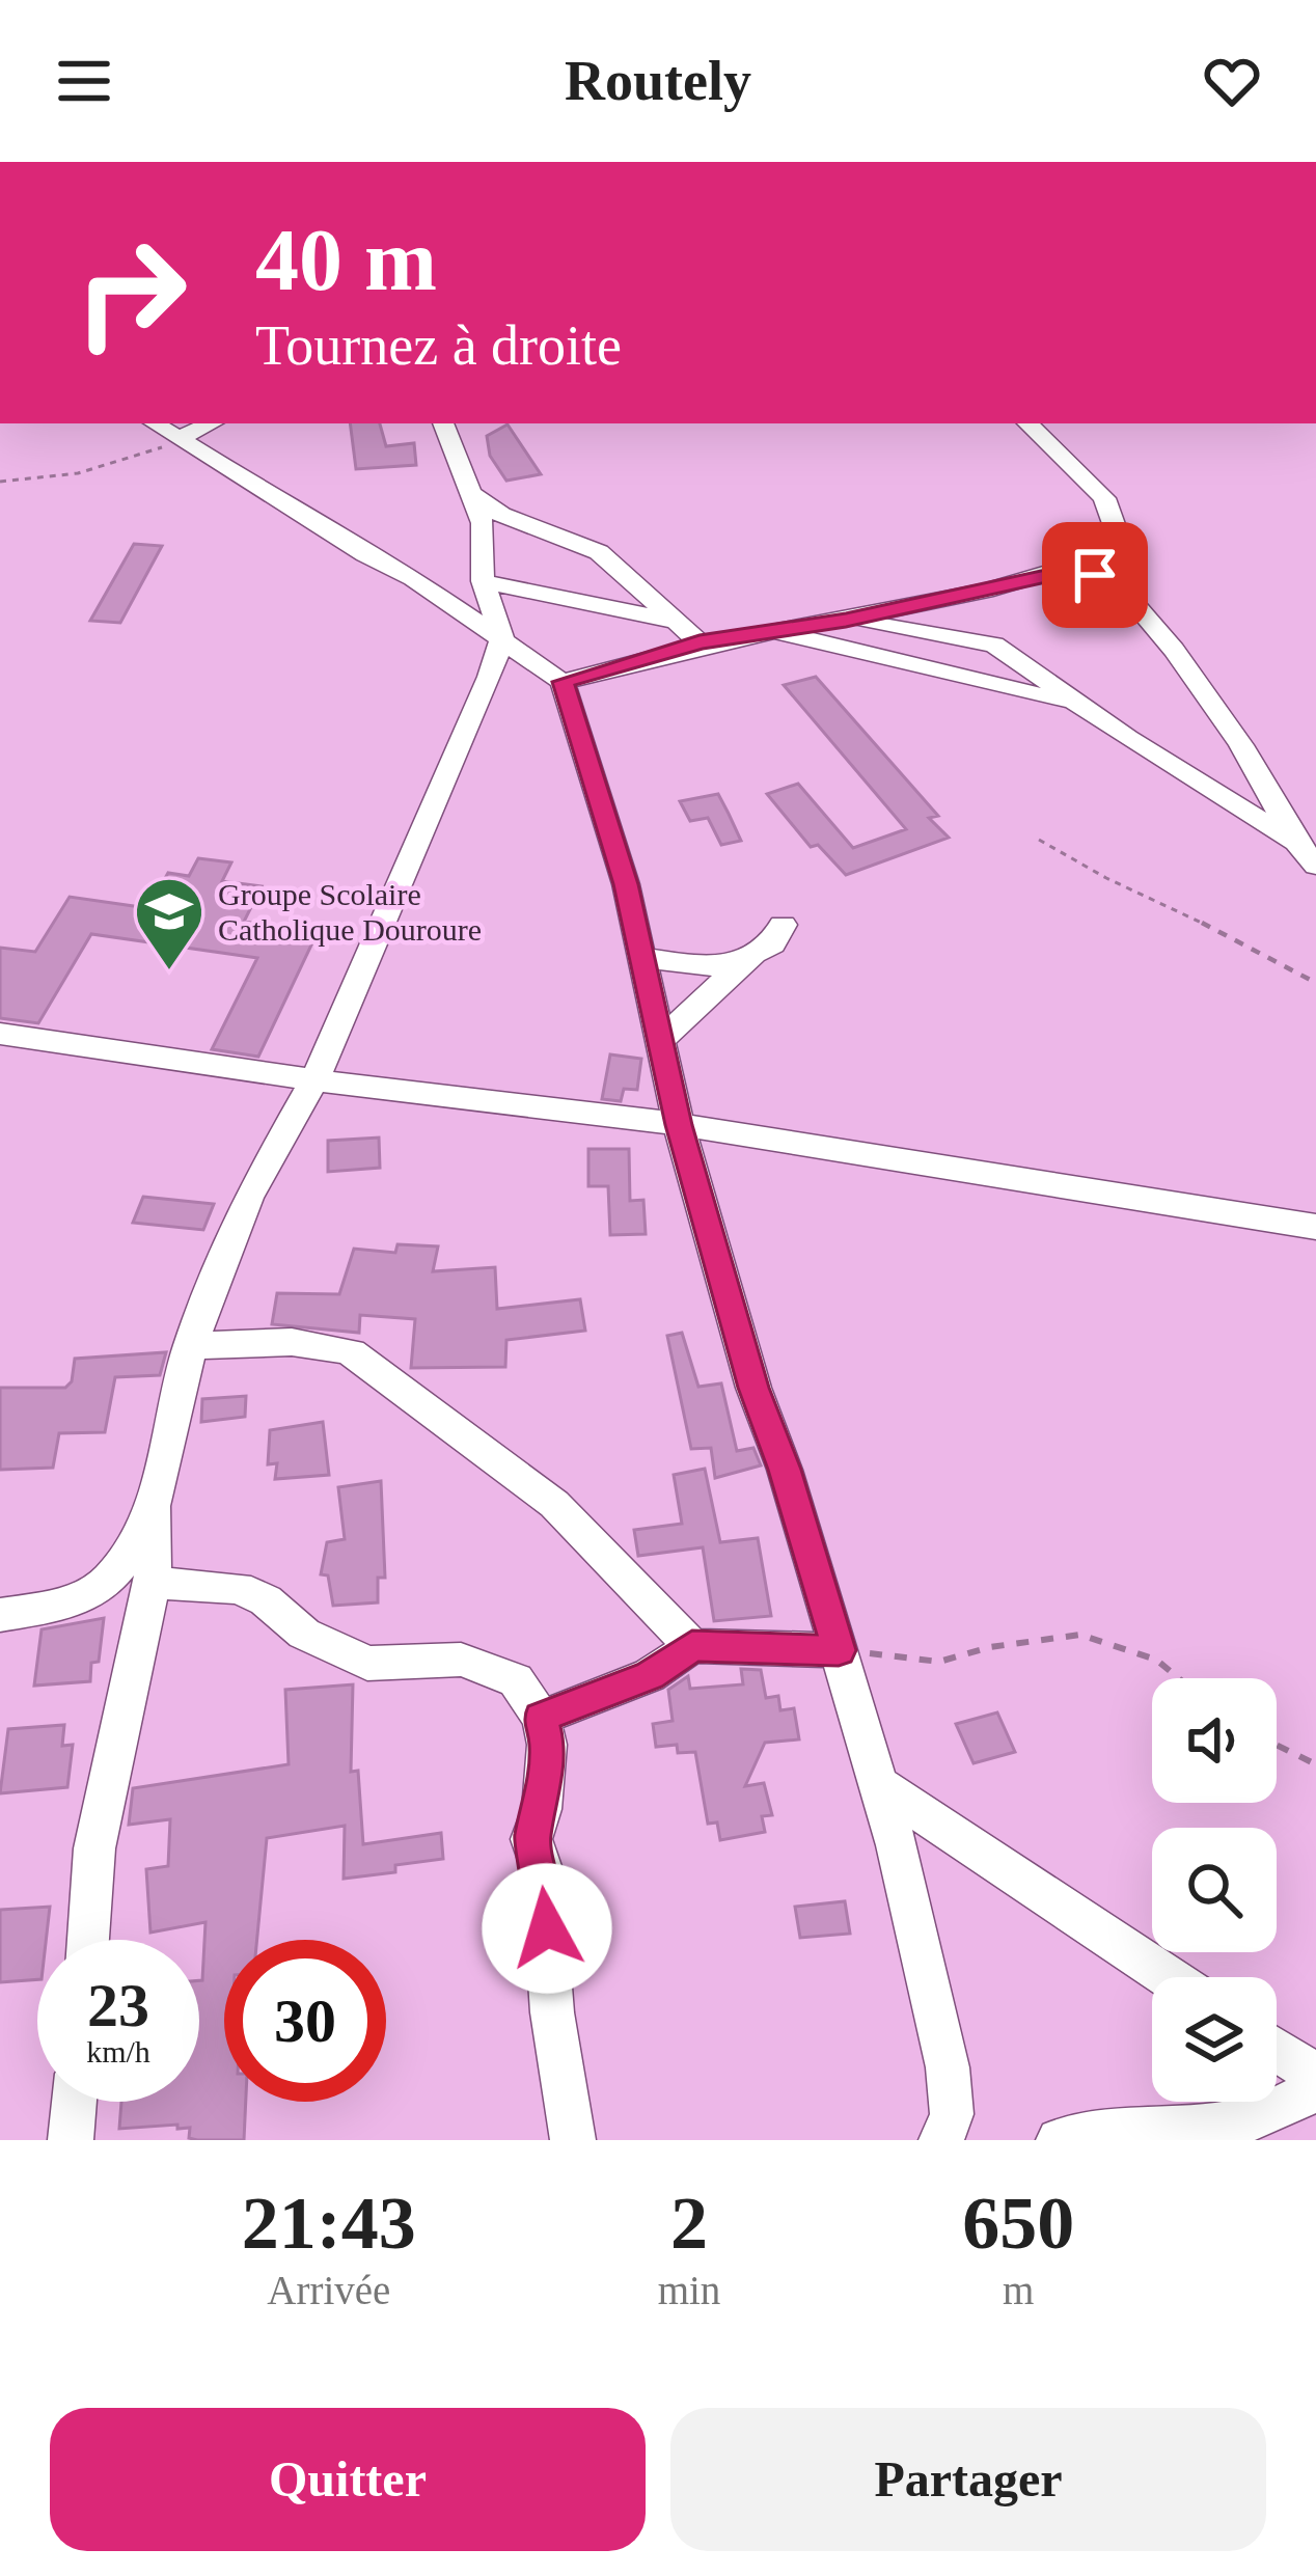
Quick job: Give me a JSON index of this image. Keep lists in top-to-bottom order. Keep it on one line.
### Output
{"places":{"school or university":["Groupe Scolaire Catholique Douroure"]},"page":{"header":"Routely","turn":["40 m","Tournez à droite"],"speed":"23 km/h","limit":"30","eta":["21:43","Arrivée","2","min","650","m"],"buttons":["Quitter","Partager"]}}
